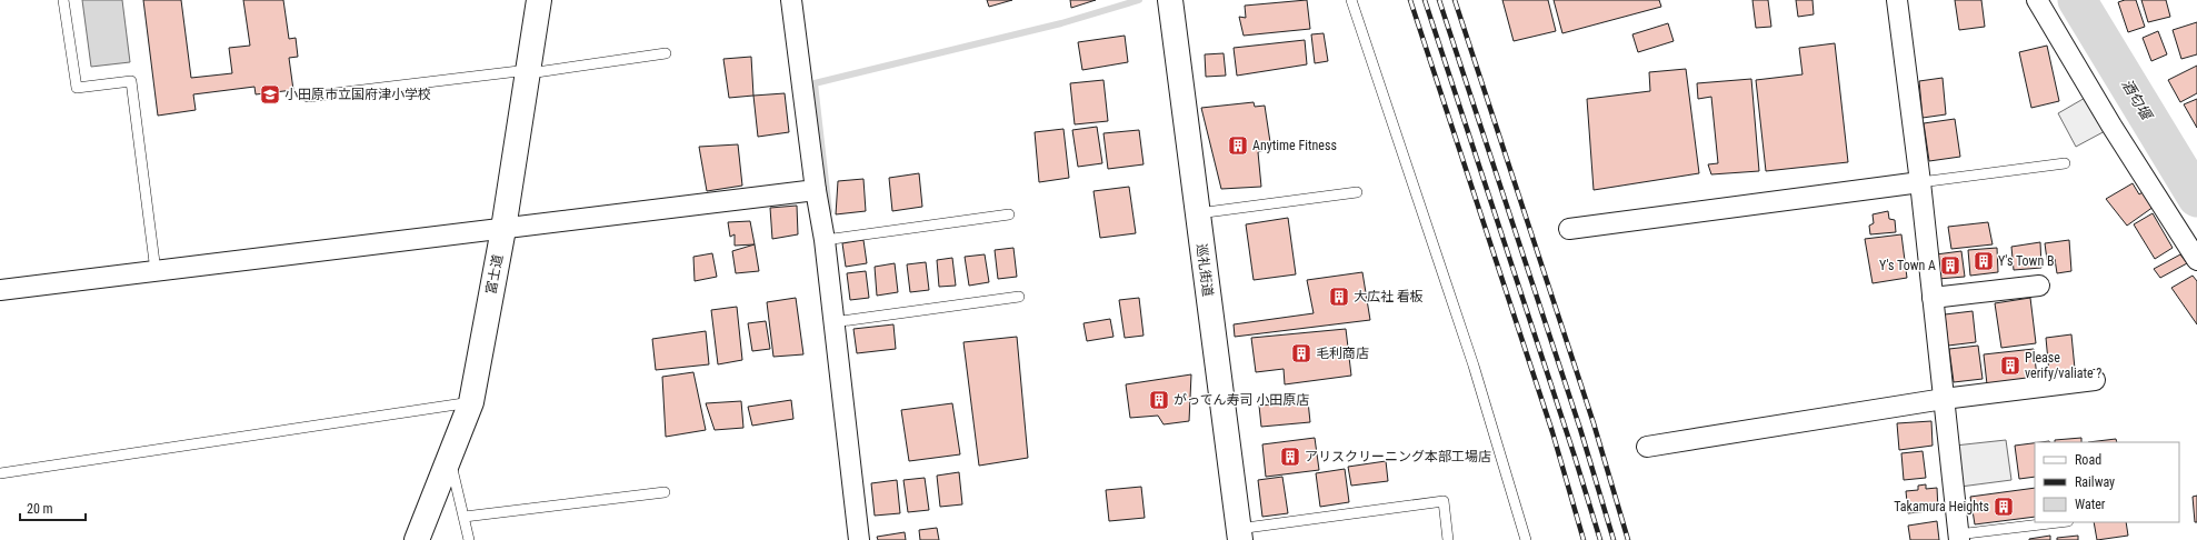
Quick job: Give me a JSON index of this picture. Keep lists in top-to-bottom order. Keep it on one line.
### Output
{"streets":{"street":["巡礼街道","富士道"]},"water":["酒匂堰"],"places":{"school or university":["小田原市立国府津小学校"],"building":["Anytime Fitness","Y's Town B","Y's Town A","大広社 看板","毛利商店","Please verify/valiate ?","がってん寿司 小田原店","アリスクリーニング本部工場店","Takamura Heights"]},"legend":["Road","Railway","Water"],"scale_bar":"20 m"}
